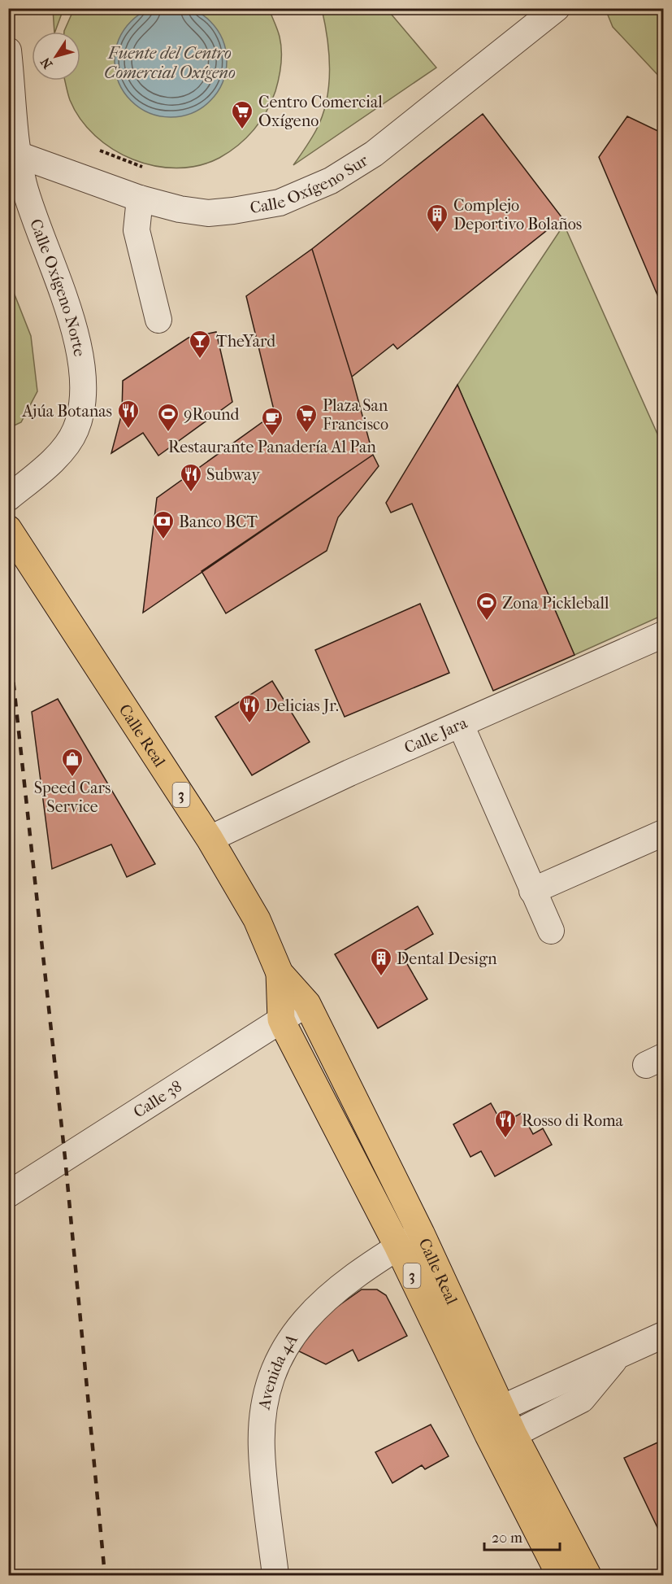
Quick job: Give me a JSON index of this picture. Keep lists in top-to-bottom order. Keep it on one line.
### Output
{"streets":{"main road":["Calle Real","3"],"street":["Calle Oxígeno Sur","Calle Oxígeno Norte","Calle Jara","Calle 38","Avenida 4A"]},"crossings":[["Calle Oxígeno Sur","Calle Oxígeno Norte"],["Calle Real","Calle Jara"],["Calle Real","Calle 38"],["Calle Real","Avenida 4A"]],"water":["Fuente del Centro Comercial Oxígeno"],"places":{"supermarket":["Centro Comercial Oxígeno","Plaza San Francisco"],"building":["Complejo Deportivo Bolaños","Dental Design"],"bar":["TheYard"],"restaurant":["Ajúa Botanas","Subway","Delicias Jr.","Rosso di Roma"],"sports":["9Round","Zona Pickleball"],"cafe":["Restaurante Panadería Al Pan"],"bank":["Banco BCT"],"shop":["Speed Cars Service"]},"scale_bar":"20 m","north":"bottom left"}
